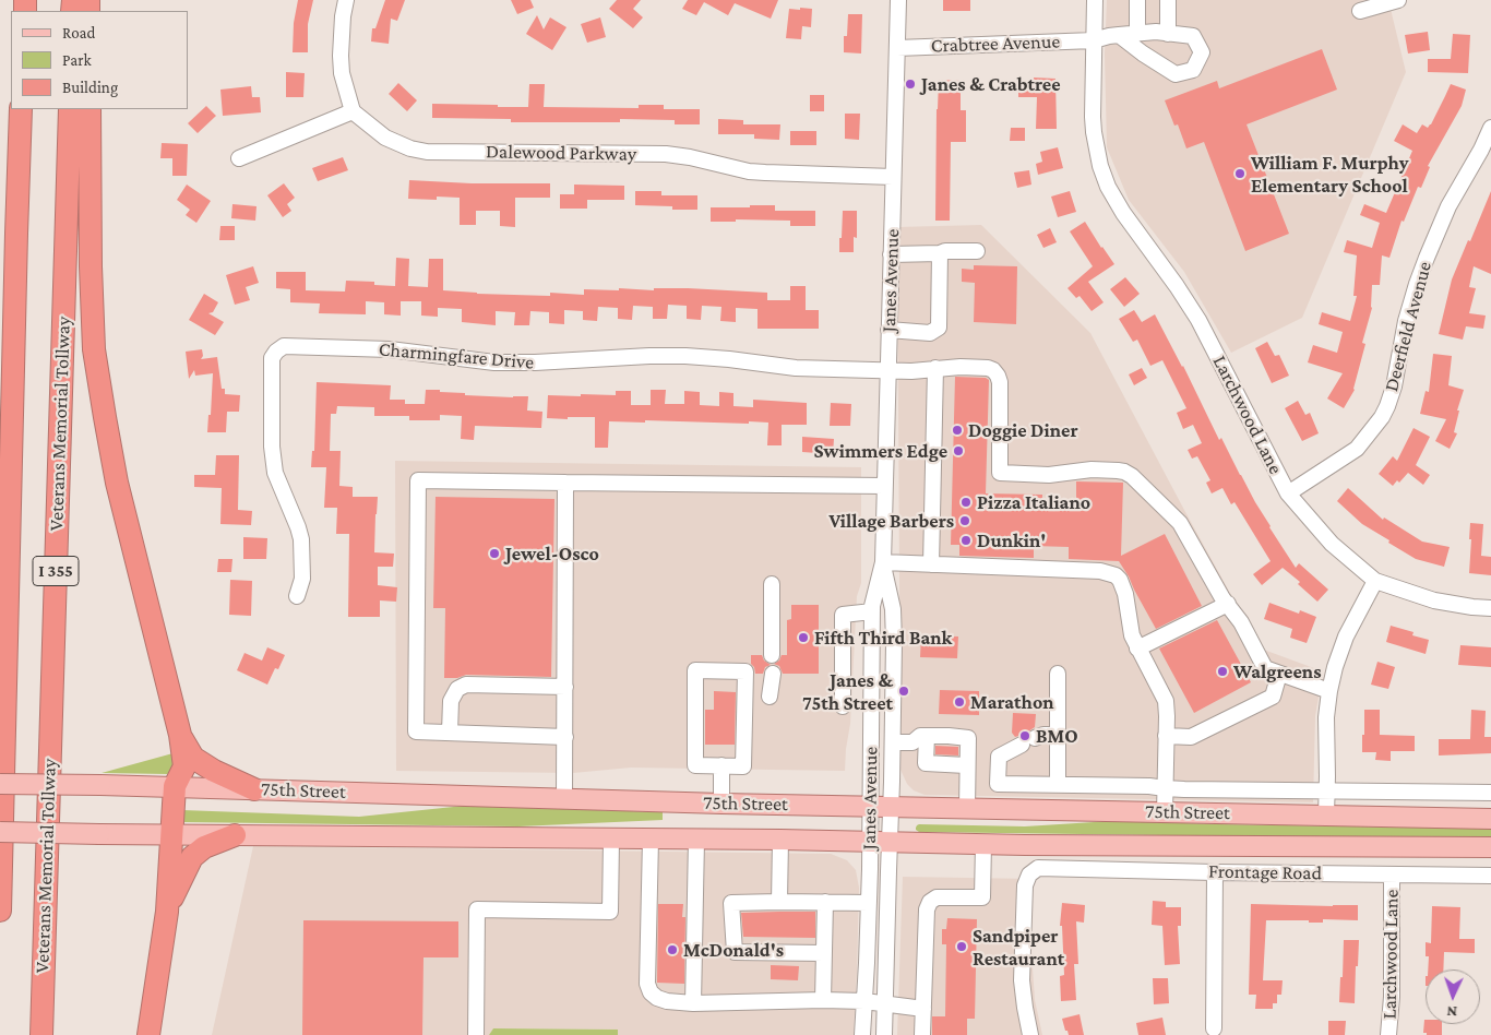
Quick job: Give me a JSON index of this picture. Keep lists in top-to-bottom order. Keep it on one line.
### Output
{"streets":{"highway":["Veterans Memorial Tollway","I 355"],"main road":["75th Street"],"street":["Crabtree Avenue","Dalewood Parkway","Janes Avenue","Deerfield Avenue","Charmingfare Drive","Larchwood Lane","Frontage Road"]},"crossings":[["Crabtree Avenue","Janes Avenue"],["Crabtree Avenue","Larchwood Lane"],["Dalewood Parkway","Janes Avenue"],["Janes Avenue","Charmingfare Drive"],["Janes Avenue","75th Street"],["Deerfield Avenue","Larchwood Lane"],["Larchwood Lane","Frontage Road"]],"places":["Janes & Crabtree","William F. Murphy Elementary School","Doggie Diner","Swimmers Edge","Pizza Italiano","Village Barbers","Dunkin'","Jewel-Osco","Fifth Third Bank","Walgreens","Janes & 75th Street","Marathon","BMO","Sandpiper Restaurant","McDonald's"],"legend":["Road","Park","Building"],"north":"bottom"}
